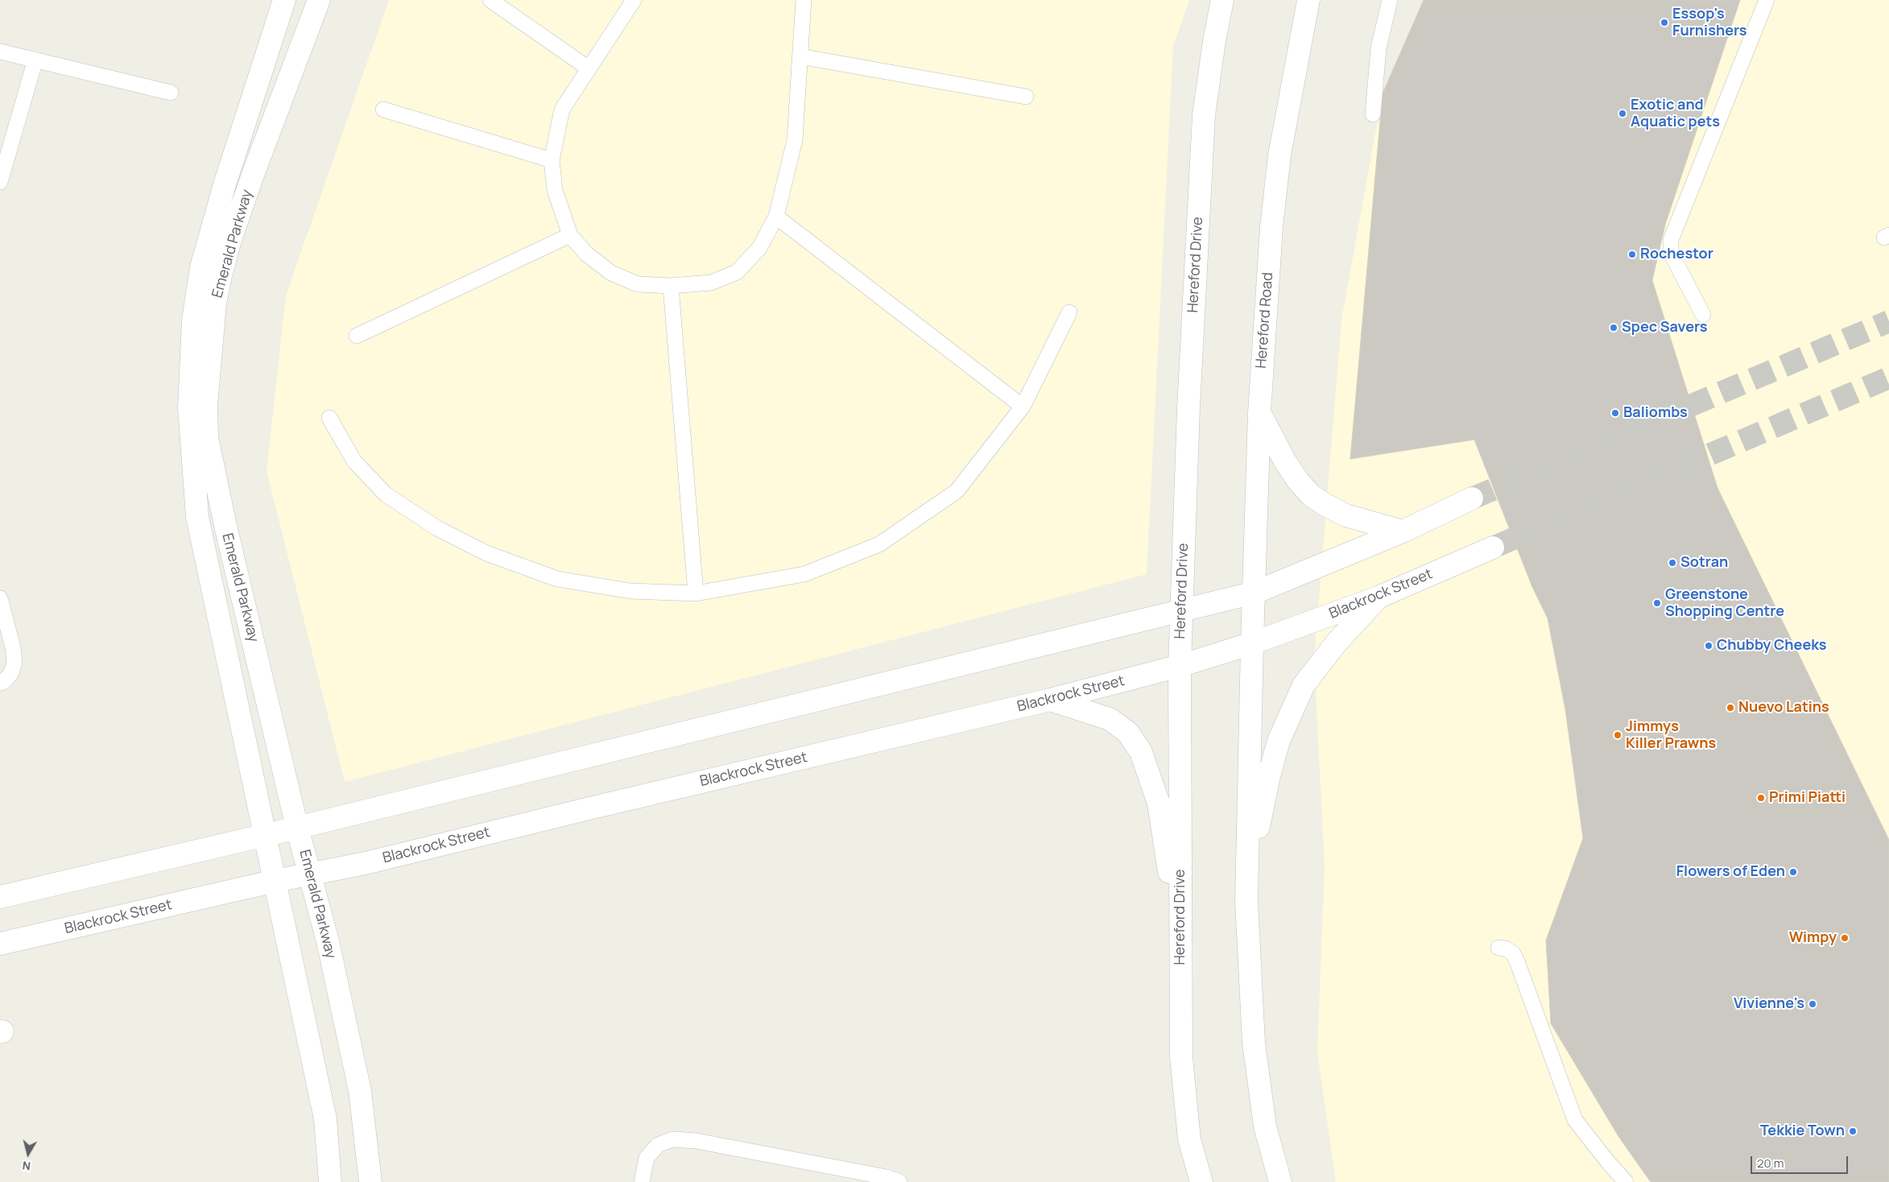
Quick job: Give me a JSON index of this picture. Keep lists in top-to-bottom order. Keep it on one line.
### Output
{"streets":{"street":["Emerald Parkway","Hereford Drive","Hereford Road","Blackrock Street"]},"crossings":[["Emerald Parkway","Blackrock Street"],["Hereford Drive","Blackrock Street"],["Hereford Road","Blackrock Street"]],"places":["Essop's Furnishers","Exotic and Aquatic pets","Rochestor","Spec Savers","Baliombs","Sotran","Greenstone Shopping Centre","Chubby Cheeks","Nuevo Latins","Jimmys Killer Prawns","Primi Piatti","Flowers of Eden","Wimpy","Vivienne's","Tekkie Town"],"scale_bar":"20 m","north":"bottom"}
